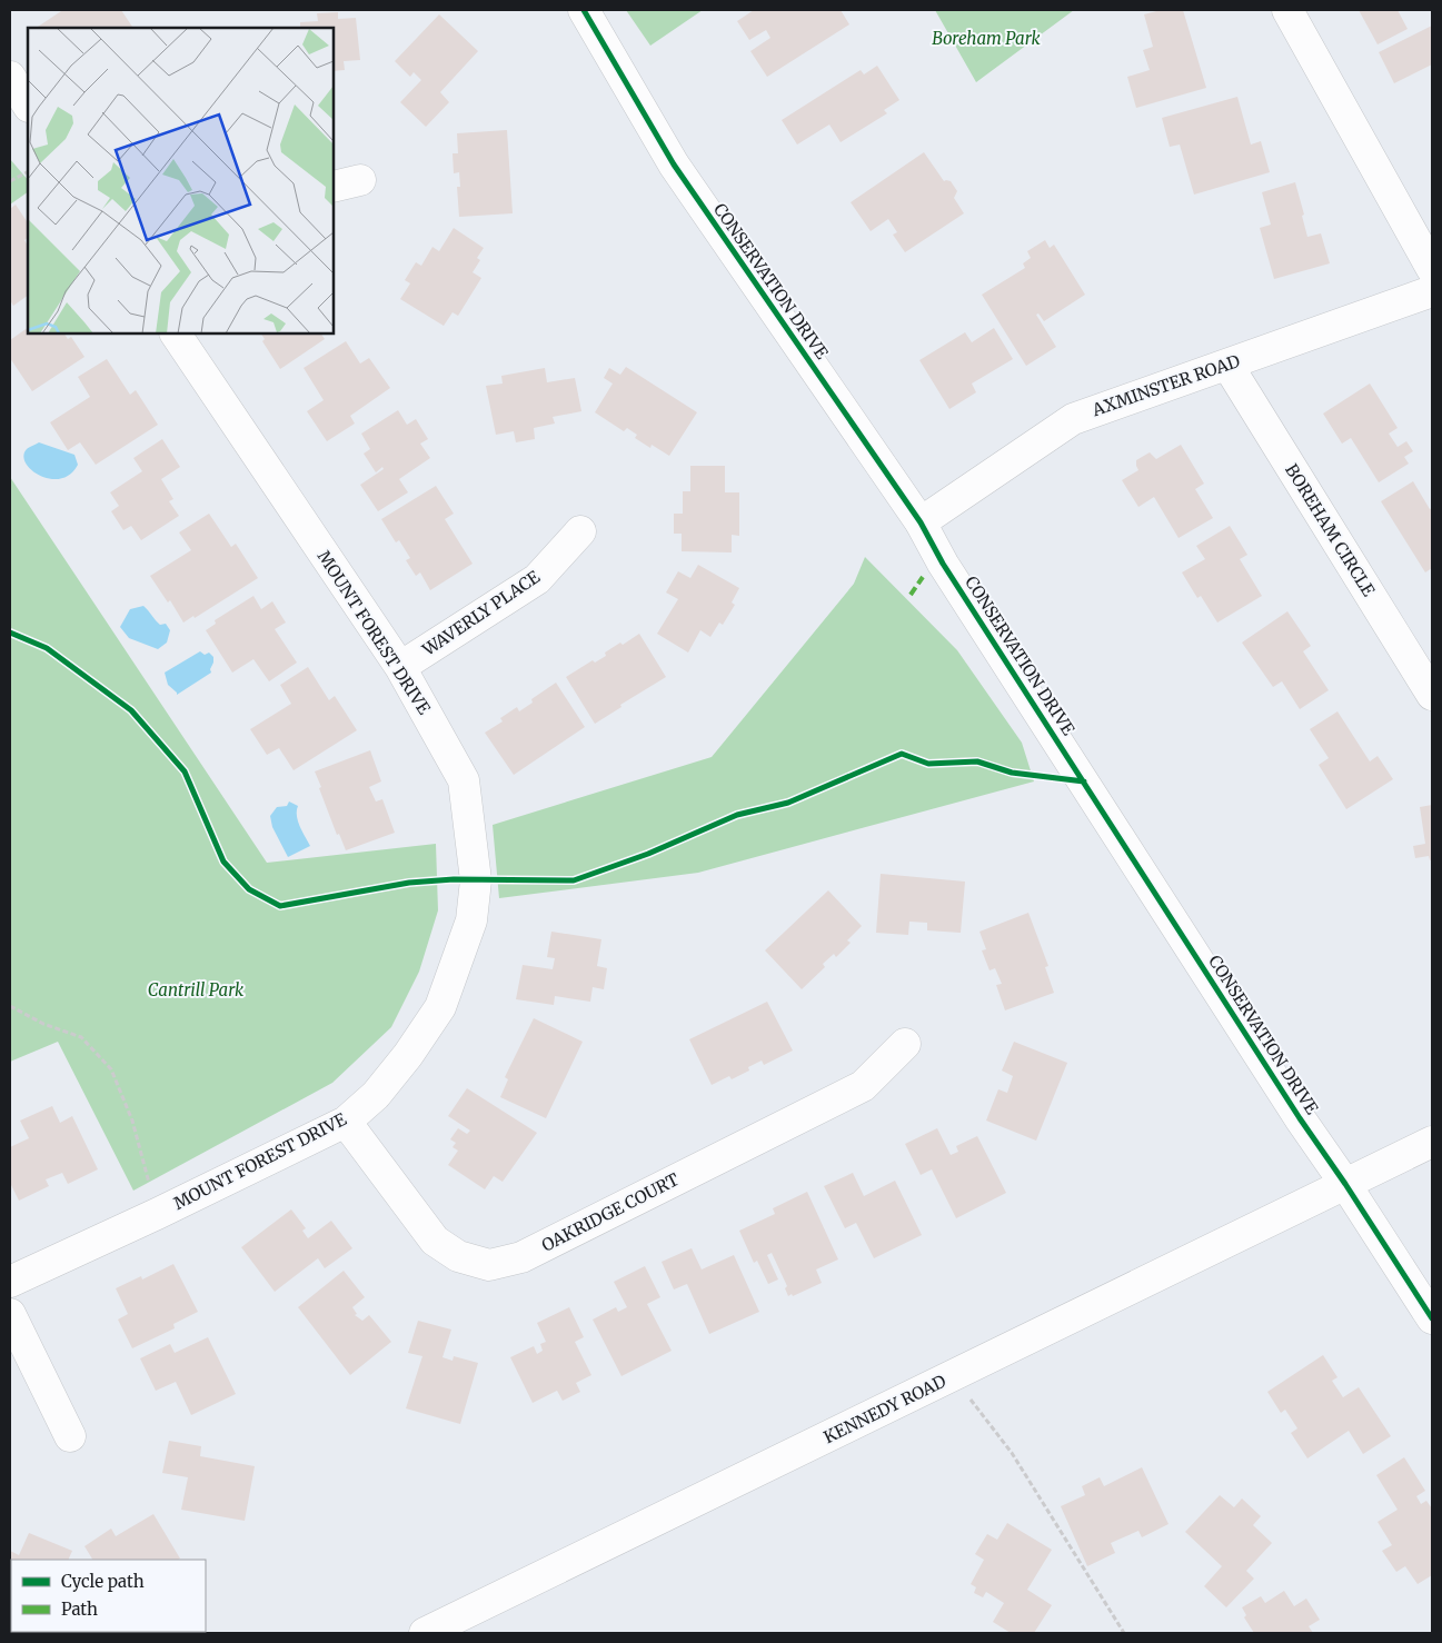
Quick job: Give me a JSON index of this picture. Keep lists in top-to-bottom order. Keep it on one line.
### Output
{"streets":{"street":["CONSERVATION DRIVE","AXMINSTER ROAD","BOREHAM CIRCLE","WAVERLY PLACE","MOUNT FOREST DRIVE","OAKRIDGE COURT","KENNEDY ROAD"]},"crossings":[["CONSERVATION DRIVE","AXMINSTER ROAD"],["CONSERVATION DRIVE","KENNEDY ROAD"],["AXMINSTER ROAD","BOREHAM CIRCLE"],["WAVERLY PLACE","MOUNT FOREST DRIVE"],["MOUNT FOREST DRIVE","OAKRIDGE COURT"]],"parks":["Boreham Park","Cantrill Park"],"legend":["Cycle path","Path"]}
